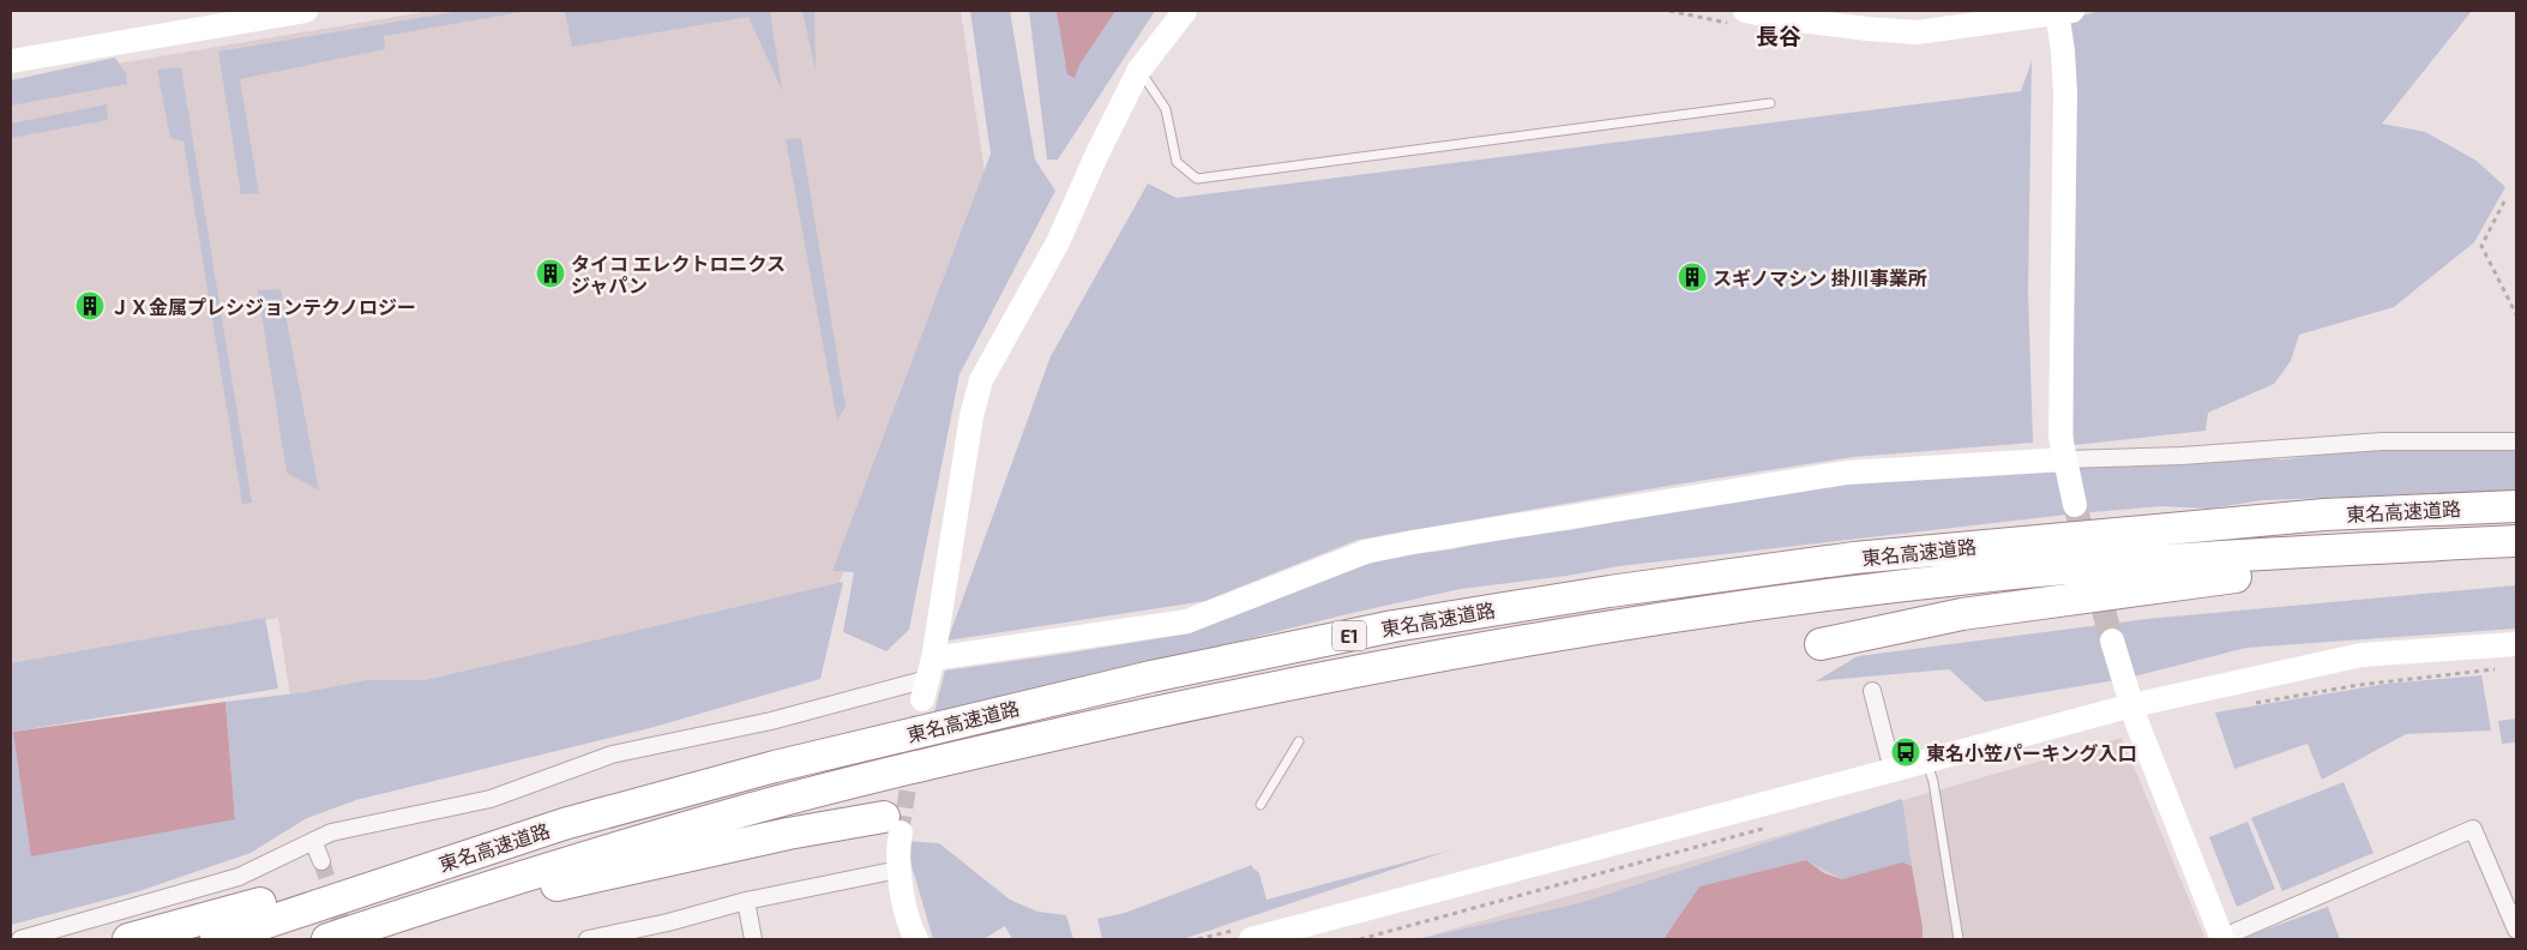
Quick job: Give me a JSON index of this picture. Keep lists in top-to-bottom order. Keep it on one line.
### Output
{"streets":{"highway":["東名高速道路","E1"]},"districts":["長谷"],"places":{"building":["タイコ エレクトロニクス ジャパン","スギノマシン 掛川事業所","ＪＸ金属プレシジョンテクノロジー"],"bus stop":["東名小笠パーキング入口"]}}
